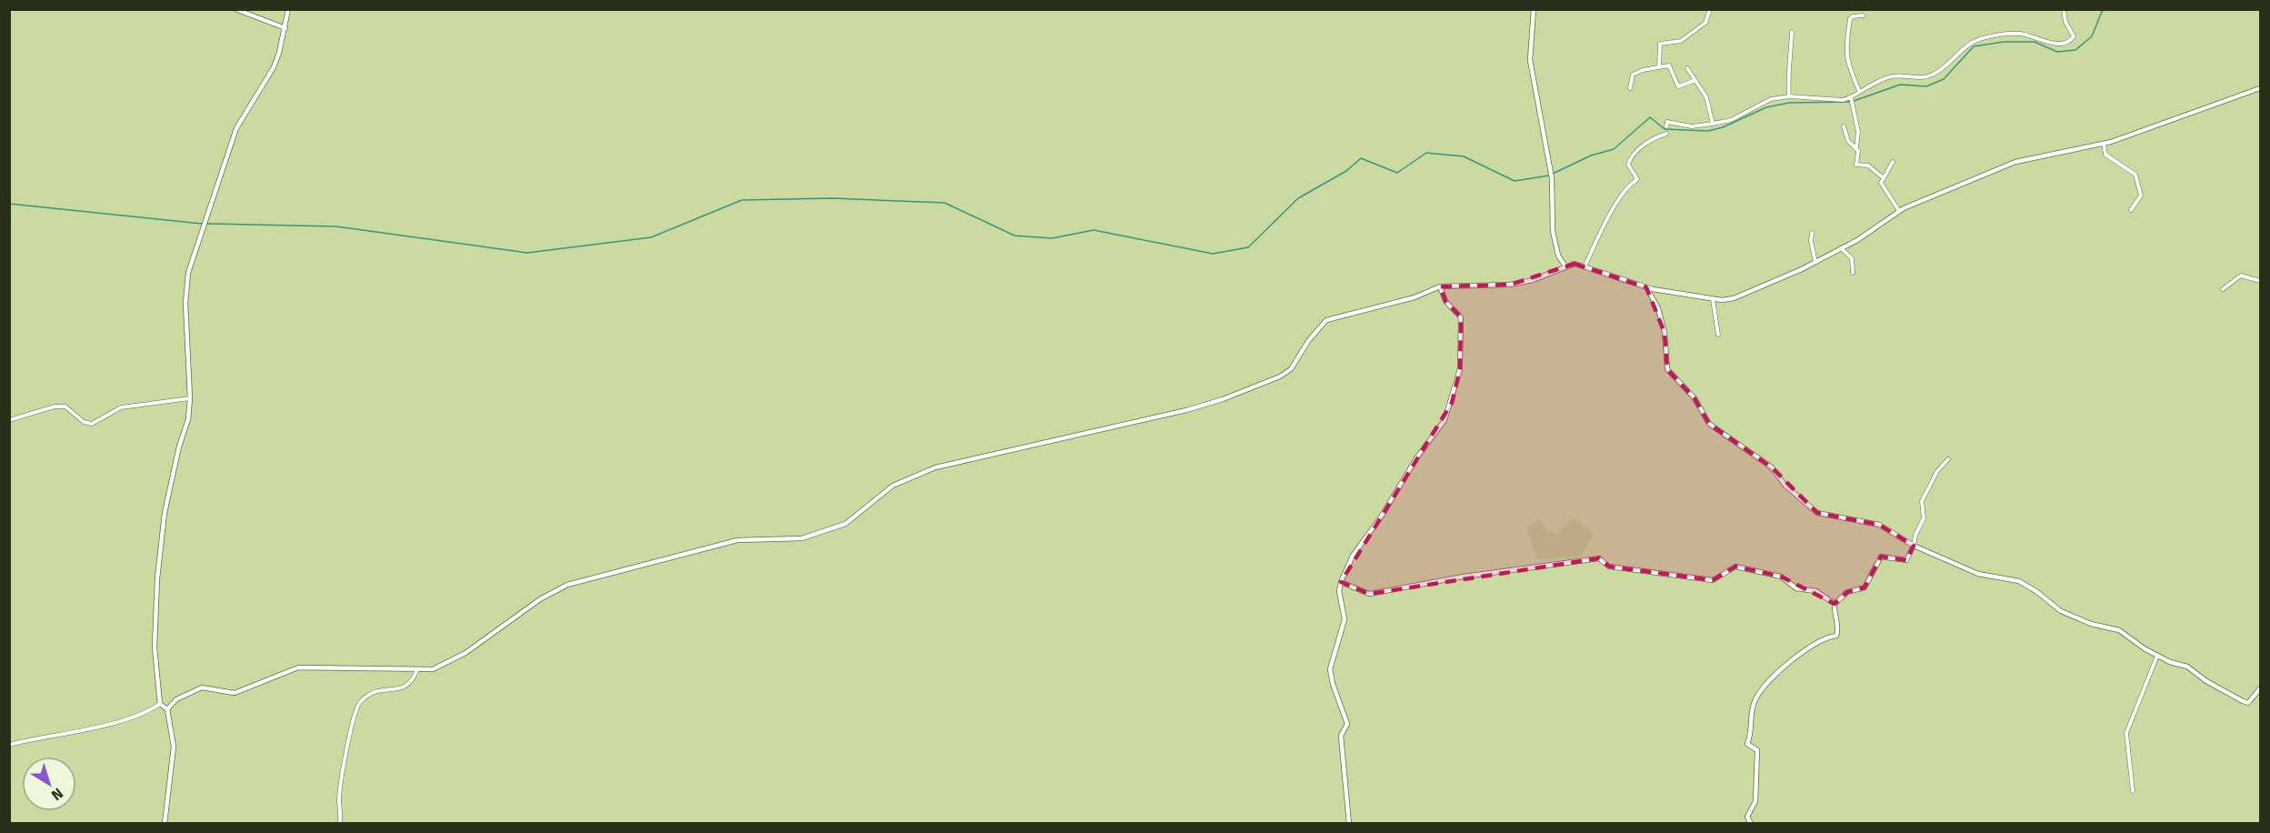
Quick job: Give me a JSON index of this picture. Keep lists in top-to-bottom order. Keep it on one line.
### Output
{"north":"bottom right"}
